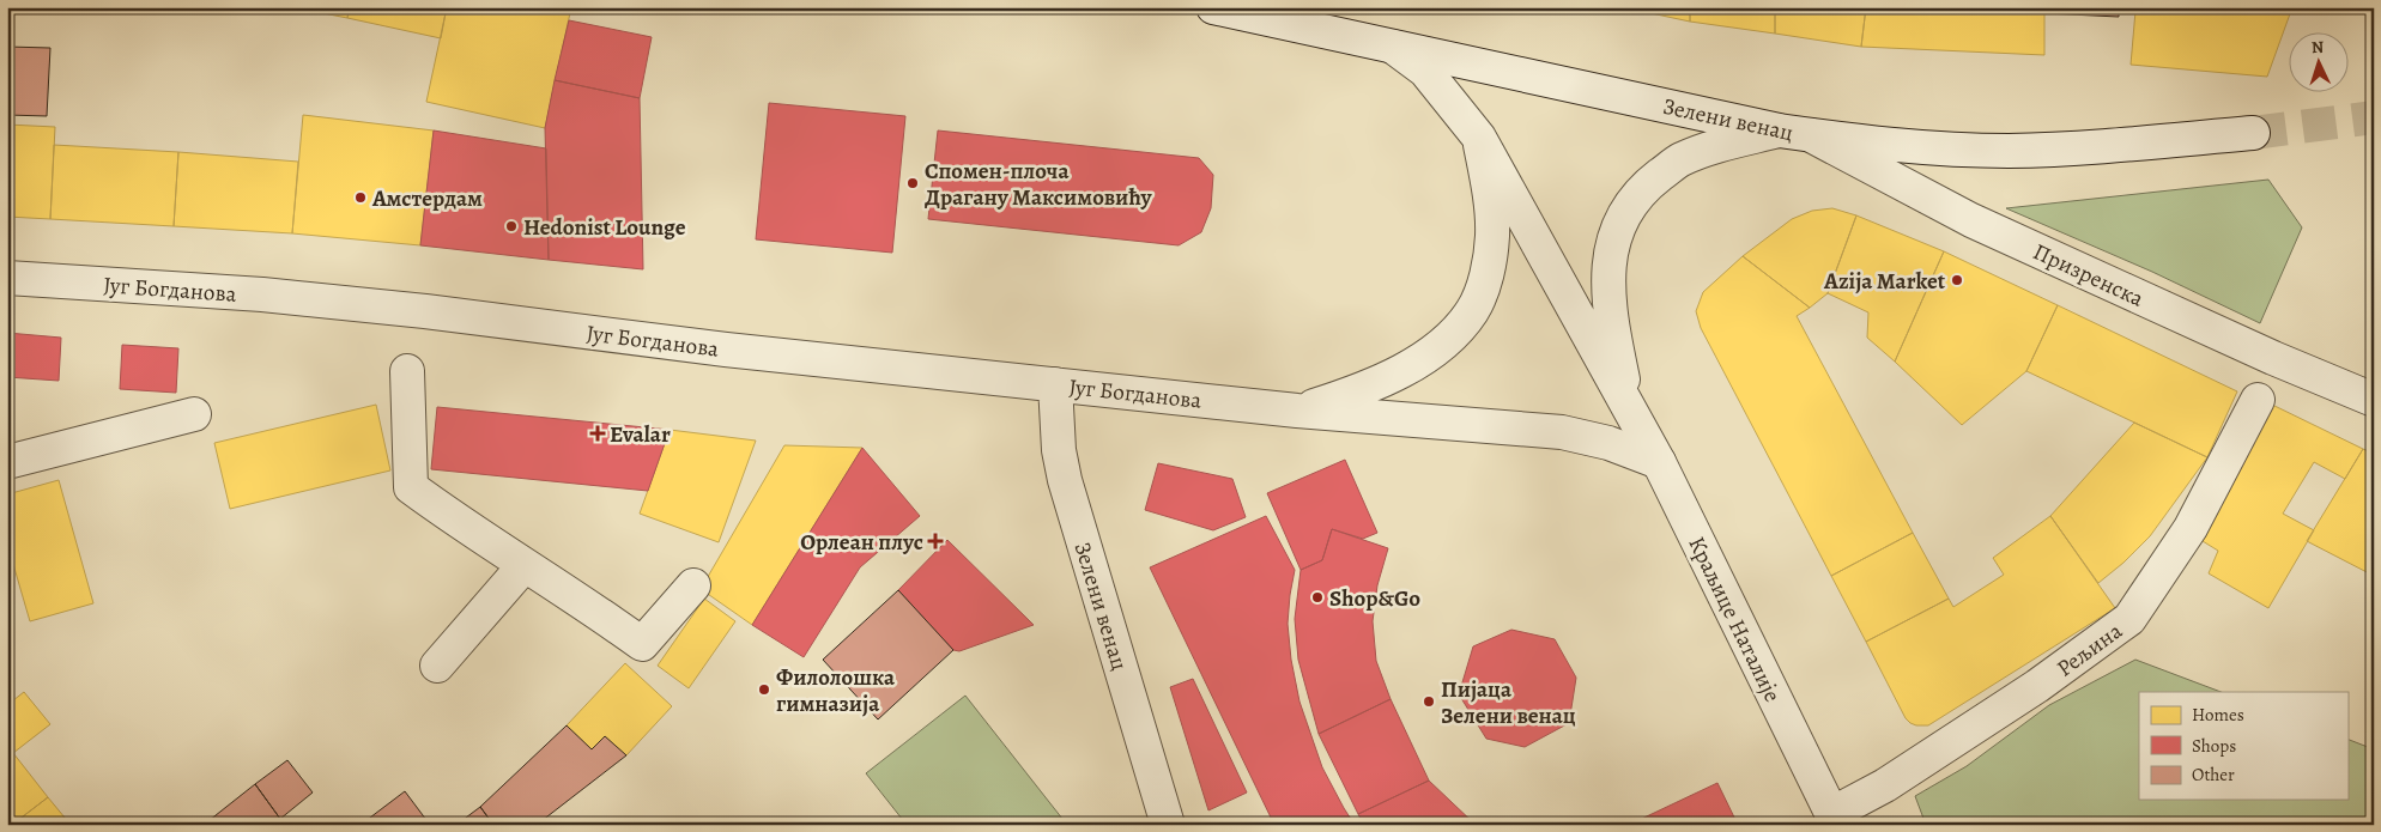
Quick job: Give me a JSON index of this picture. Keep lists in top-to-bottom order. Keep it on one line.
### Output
{"streets":{"street":["Зелени венац","Призренска","Југ Богданова","Краљице Наталије","Рељина"]},"crossings":[["Зелени венац","Призренска"],["Зелени венац","Југ Богданова"],["Зелени венац","Краљице Наталије"],["Призренска","Краљице Наталије"],["Призренска","Рељина"],["Југ Богданова","Краљице Наталије"],["Краљице Наталије","Рељина"]],"places":{"other":["Спомен-плоча Драгану Максимовићу","Амстердам","Hedonist Lounge","Azija Market","Shop&Go","Филолошка гимназија","Пијаца Зелени венац"],"health":["Evalar","Орлеан плус"]},"legend":["Homes","Shops","Other"],"north":"top"}
